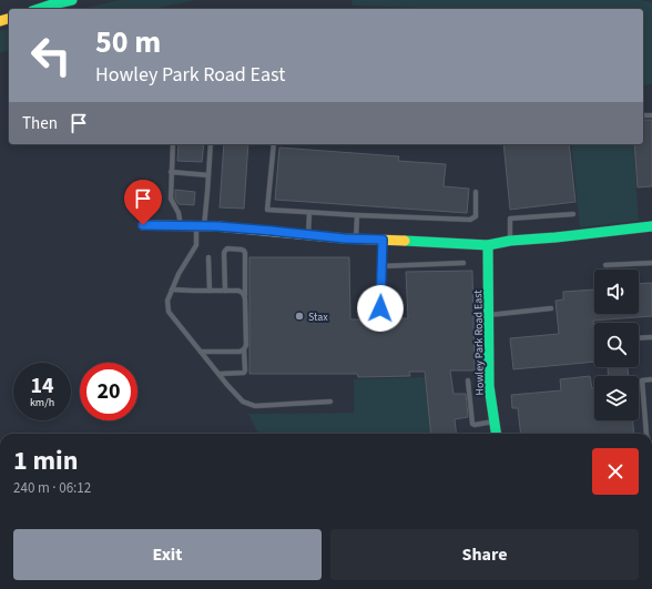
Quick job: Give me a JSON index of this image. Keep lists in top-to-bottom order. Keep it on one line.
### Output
{"streets":{"main road":["Howley Park Road East"]},"places":["Stax"],"page":{"turn":["50 m","Howley Park Road East"],"then":"Then","speed":"14 km/h","limit":"20","heading":["1 min","240 m · 06:12"],"buttons":["Exit","Share"]}}
